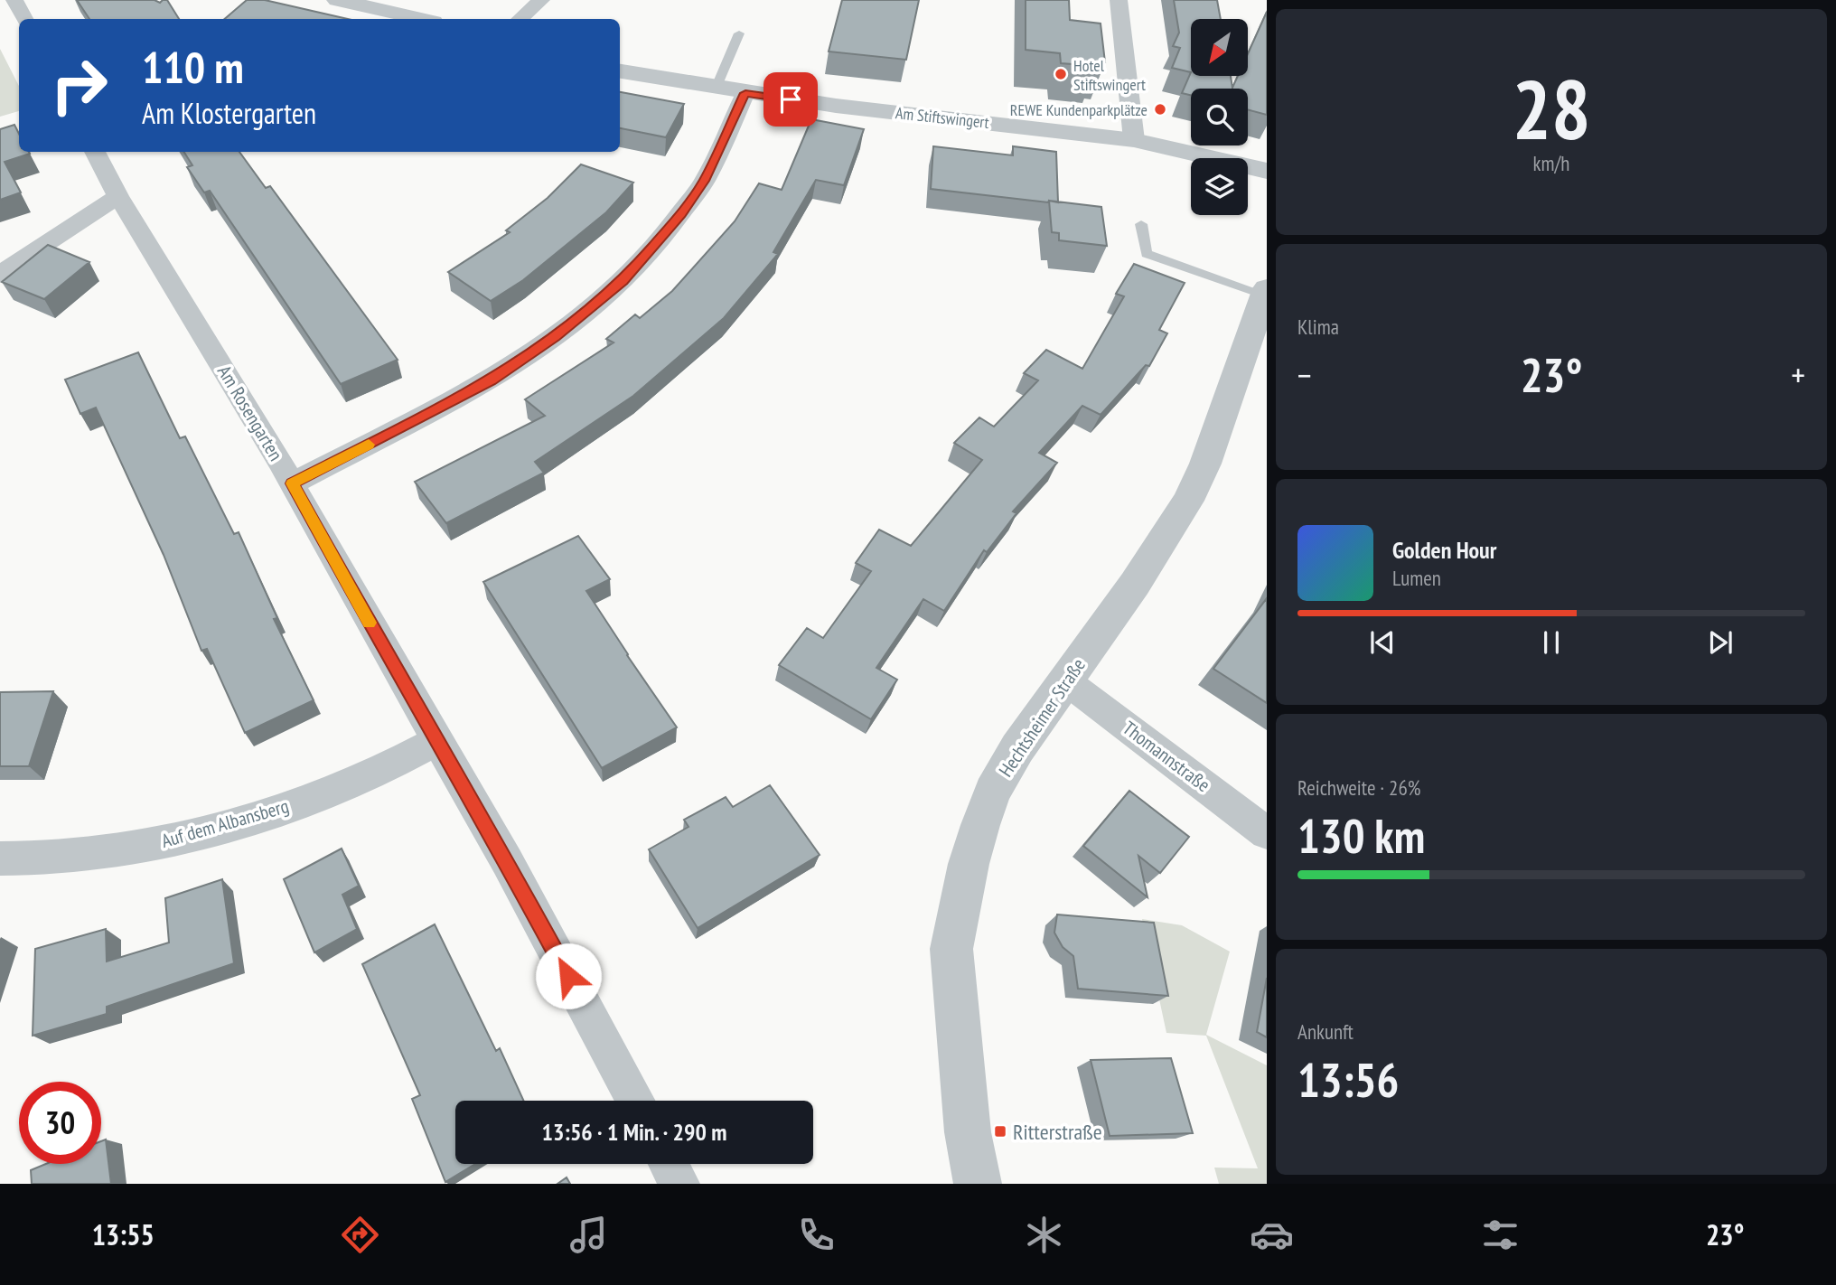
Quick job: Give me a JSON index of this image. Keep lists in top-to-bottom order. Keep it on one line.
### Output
{"streets":{"street":["Am Stiftswingert","Am Rosengarten","Hechtsheimer Straße","Thomannstraße","Auf dem Albansberg"]},"crossings":[["Am Rosengarten","Auf dem Albansberg"],["Hechtsheimer Straße","Thomannstraße"]],"places":{"other":["Hotel Stiftswingert","REWE Kundenparkplätze"],"transit":["Ritterstraße"]},"north":"bottom left","page":{"tile":[["28","km/h"],"Klima",["Reichweite · 26%","130 km"],["Ankunft","13:56"]],"turn":["110 m","Am Klostergarten"],"heat":["−","23°","+"],"song":["Golden Hour","Lumen"],"limit":"30","trip":"13:56 · 1 Min. · 290 m","tabs":["13:55","23°"]}}
